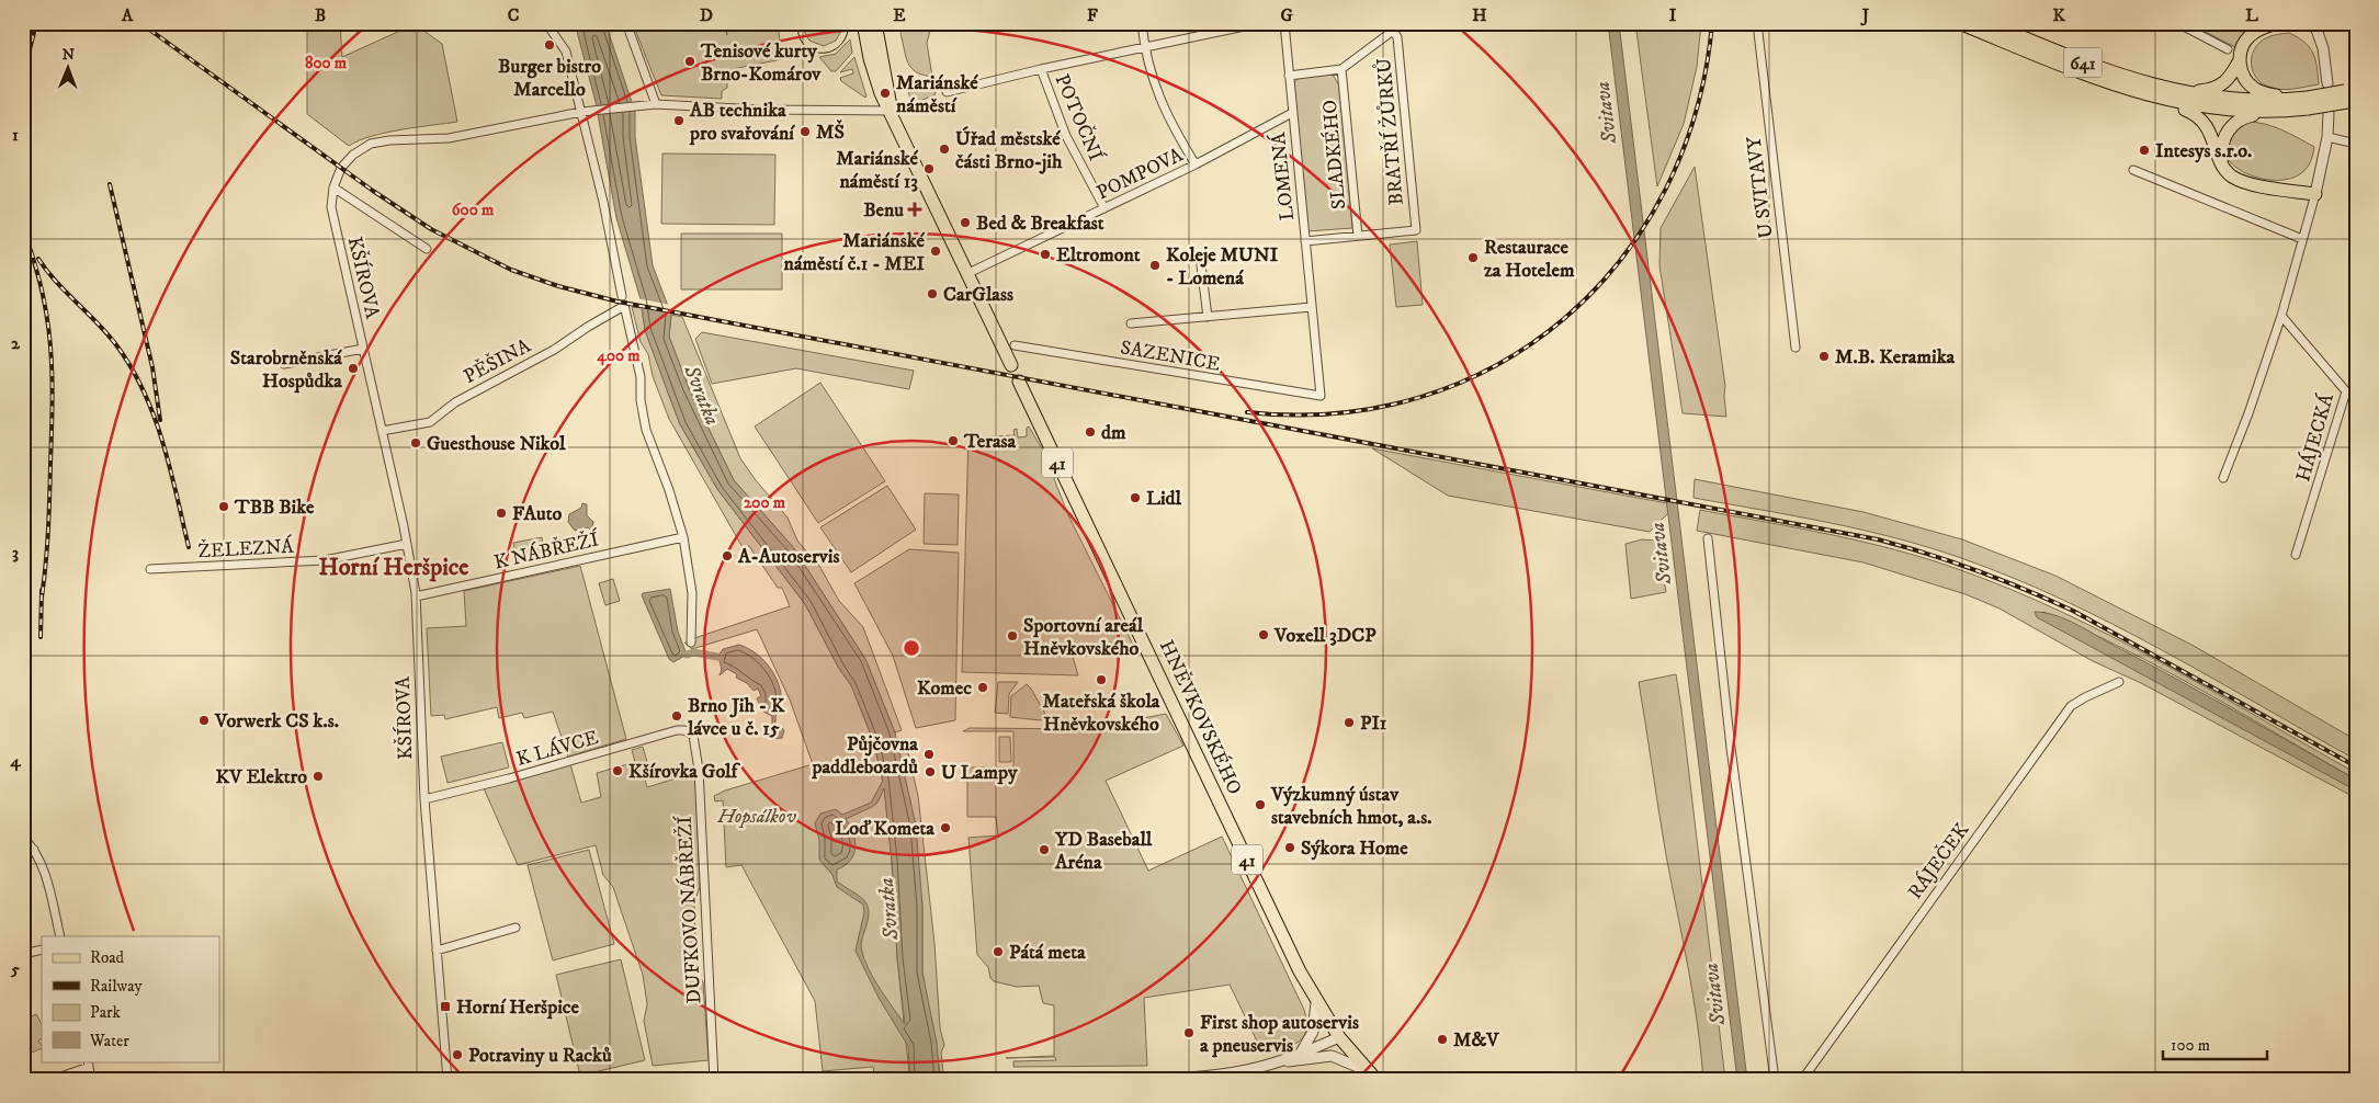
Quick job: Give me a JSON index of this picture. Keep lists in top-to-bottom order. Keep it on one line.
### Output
{"streets":{"main road":["641","41","HNĚVKOVSKÉHO"],"street":["POTOČNÍ","BRATŘÍ ŽŮRKŮ","SLADKÉHO","POMPOVA","LOMENÁ","U SVITAVY","KŠÍROVA","SAZENICE","PĚŠINA","HÁJECKÁ","ŽELEZNÁ","K NÁBŘEŽÍ","K LÁVCE","RÁJEČEK","DUFKOVO NÁBŘEŽÍ"]},"crossings":[["POTOČNÍ","POMPOVA"],["BRATŘÍ ŽŮRKŮ","SLADKÉHO"],["POMPOVA","LOMENÁ"],["LOMENÁ","SAZENICE"],["KŠÍROVA","PĚŠINA"],["KŠÍROVA","ŽELEZNÁ"],["KŠÍROVA","K NÁBŘEŽÍ"],["KŠÍROVA","K LÁVCE"],["PĚŠINA","K NÁBŘEŽÍ"],["41","HNĚVKOVSKÉHO"],["K LÁVCE","DUFKOVO NÁBŘEŽÍ"]],"districts":["Horní Heršpice"],"water":["Svitava","Svratka"],"parks":["Hopsálkov"],"places":{"other":["Burger bistro Marcello","Tenisové kurty Brno-Komárov","Mariánské náměstí","AB technika pro svařování","MŠ","Úřad městské části Brno-jih","Intesys s.r.o.","Mariánské náměstí 13","Bed & Breakfast","Mariánské náměstí č.1 - MEI","Eltromont","Restaurace za Hotelem","Koleje MUNI - Lomená","CarGlass","M.B. Keramika","Starobrněnská Hospůdka","dm","Terasa","Guesthouse Nikol","Lidl","TBB Bike","FAuto","A-Autoservis","Voxell 3DCP","Sportovní areál Hněvkovského","Mateřská škola Hněvkovského","Komec","Brno Jih - K lávce u č. 15","Vorwerk CS k.s.","PI1","Půjčovna paddleboardů","Kšírovka Golf","U Lampy","KV Elektro","Výzkumný ústav stavebních hmot, a.s.","Loď Kometa","Sýkora Home","YD Baseball Aréna","Pátá meta","First shop autoservis a pneuservis","M&V","Potraviny u Racků"],"health":["Benu"],"transit":["Horní Heršpice"]},"legend":["Road","Railway","Park","Water"],"scale_bar":"100 m","north":"top","grid":{"columns":["A","B","C","D","E","F","G","H","I","J","K","L"],"rows":["1","2","3","4","5"]},"rings":["800 m","600 m","400 m","200 m"]}
